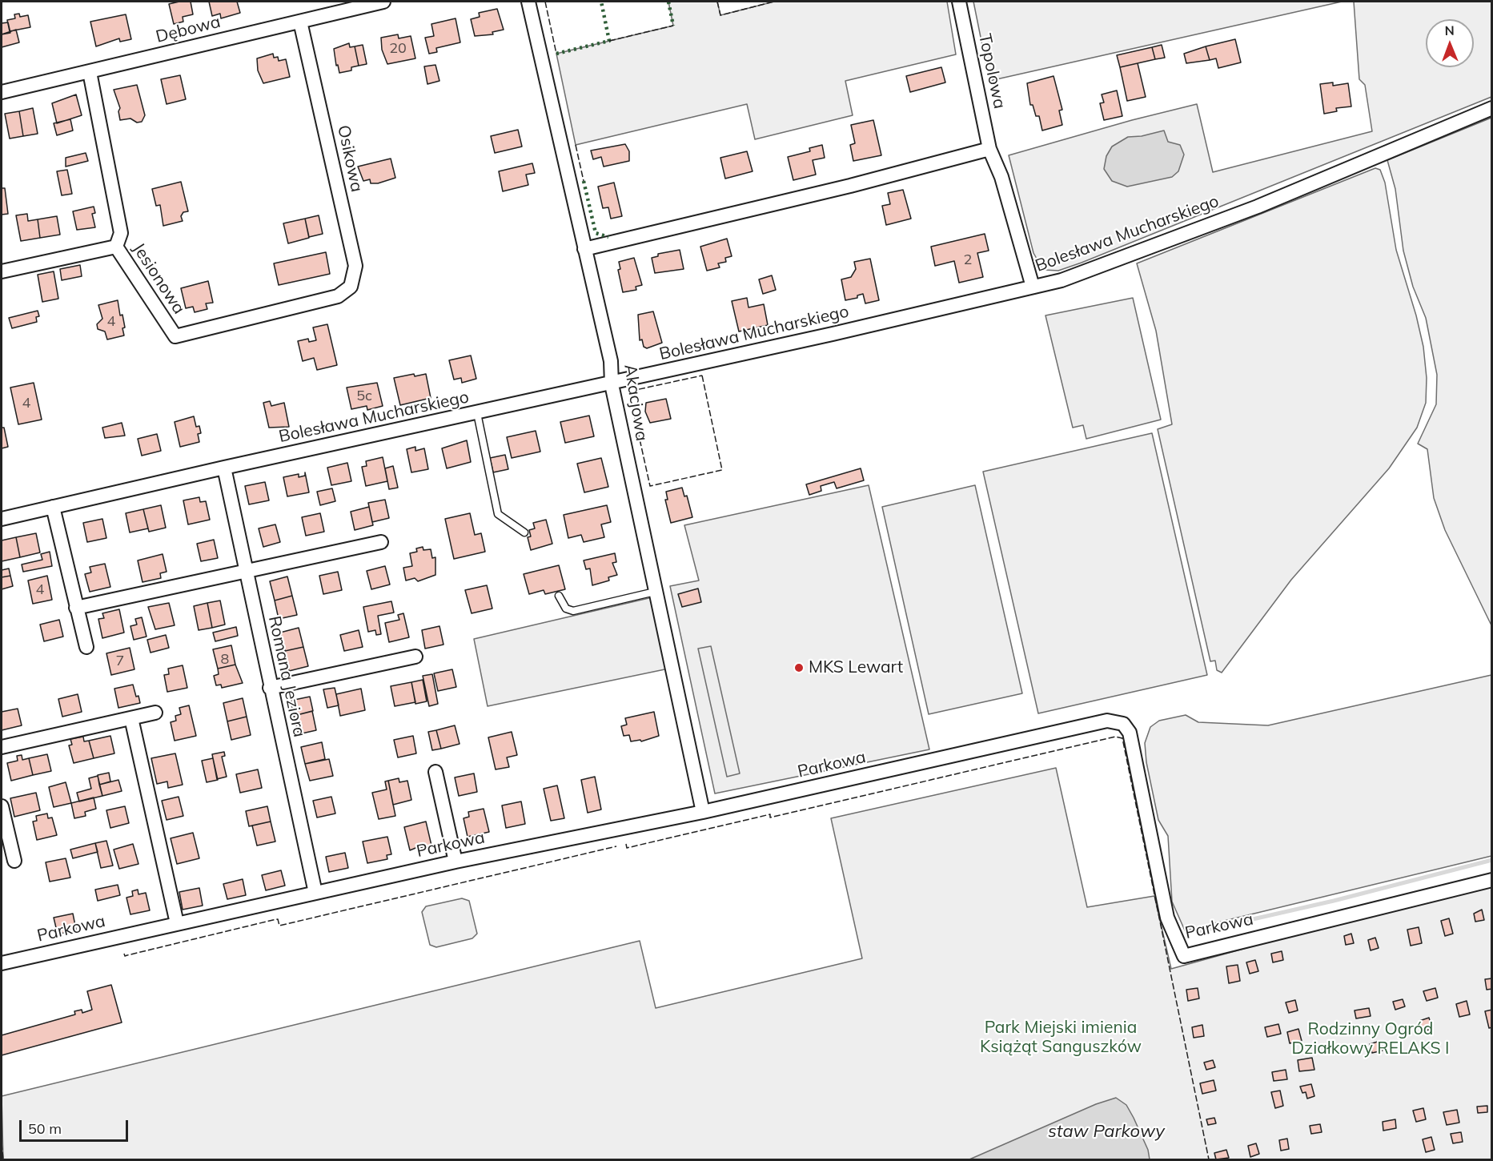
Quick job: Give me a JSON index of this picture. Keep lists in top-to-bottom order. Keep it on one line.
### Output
{"streets":{"street":["Dębowa","Topolowa","Osikowa","Bolesława Mucharskiego","Jesionowa","Akacjowa","Romana Jeziora","Parkowa"]},"crossings":[["Dębowa","Osikowa"],["Topolowa","Bolesława Mucharskiego"],["Osikowa","Jesionowa"],["Bolesława Mucharskiego","Akacjowa"],["Bolesława Mucharskiego","Romana Jeziora"],["Akacjowa","Parkowa"],["Romana Jeziora","Parkowa"]],"water":["staw Parkowy"],"parks":["Park Miejski imienia Książąt Sanguszków","Rodzinny Ogród Działkowy RELAKS I"],"places":["MKS Lewart"],"house_numbers":["20","2","4","5c","4","4","8","7"],"scale_bar":"50 m","north":"top"}
